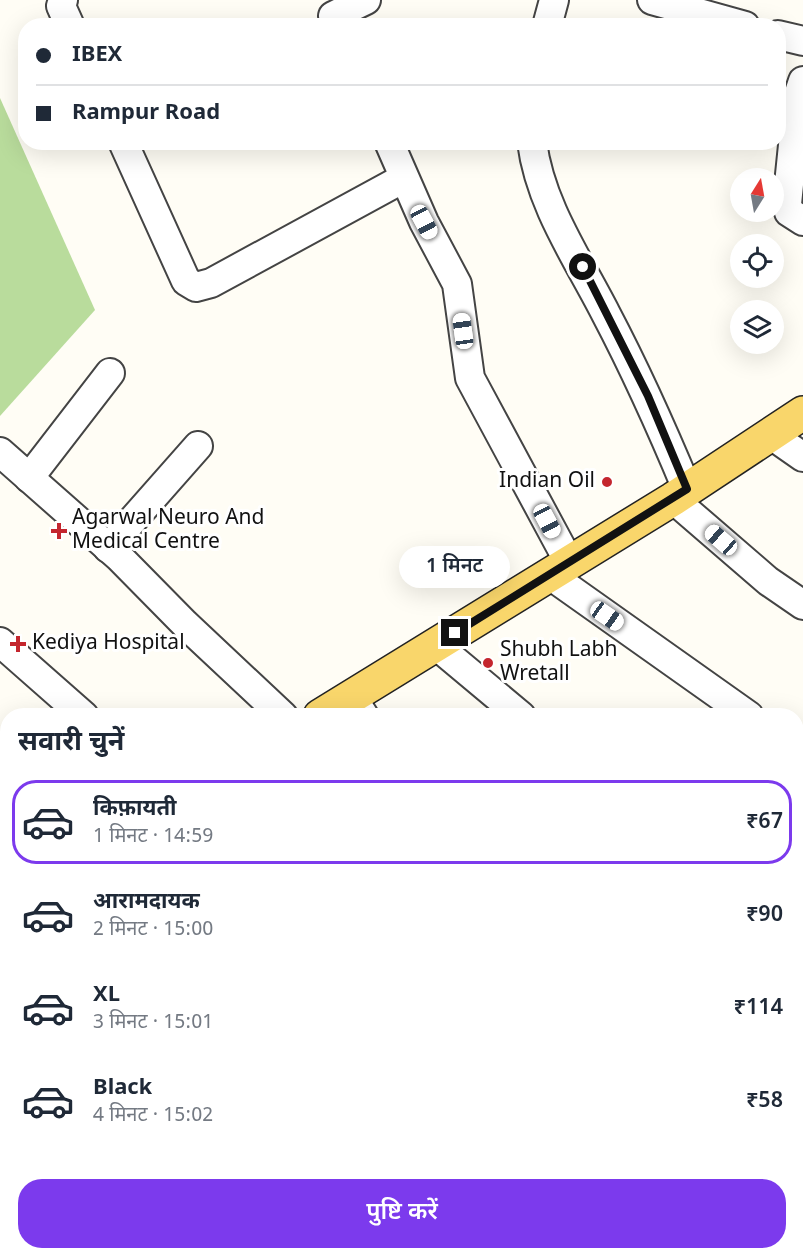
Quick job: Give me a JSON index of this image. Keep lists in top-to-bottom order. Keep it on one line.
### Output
{"places":{"other":["Indian Oil","Shubh Labh Wretall"],"health":["Agarwal Neuro And Medical Centre","Kediya Hospital"]},"north":"top","page":{"banner":["IBEX","Rampur Road"],"bubble":"1 मिनट","heading":"सवारी चुनें","list":[{"name":"किफ़ायती","note":"1 मिनट · 14:59","value":"₹67"},{"name":"आरामदायक","note":"2 मिनट · 15:00","value":"₹90"},{"name":"XL","note":"3 मिनट · 15:01","value":"₹114"},{"name":"Black","note":"4 मिनट · 15:02","value":"₹58"}],"buttons":"पुष्टि करें"}}
